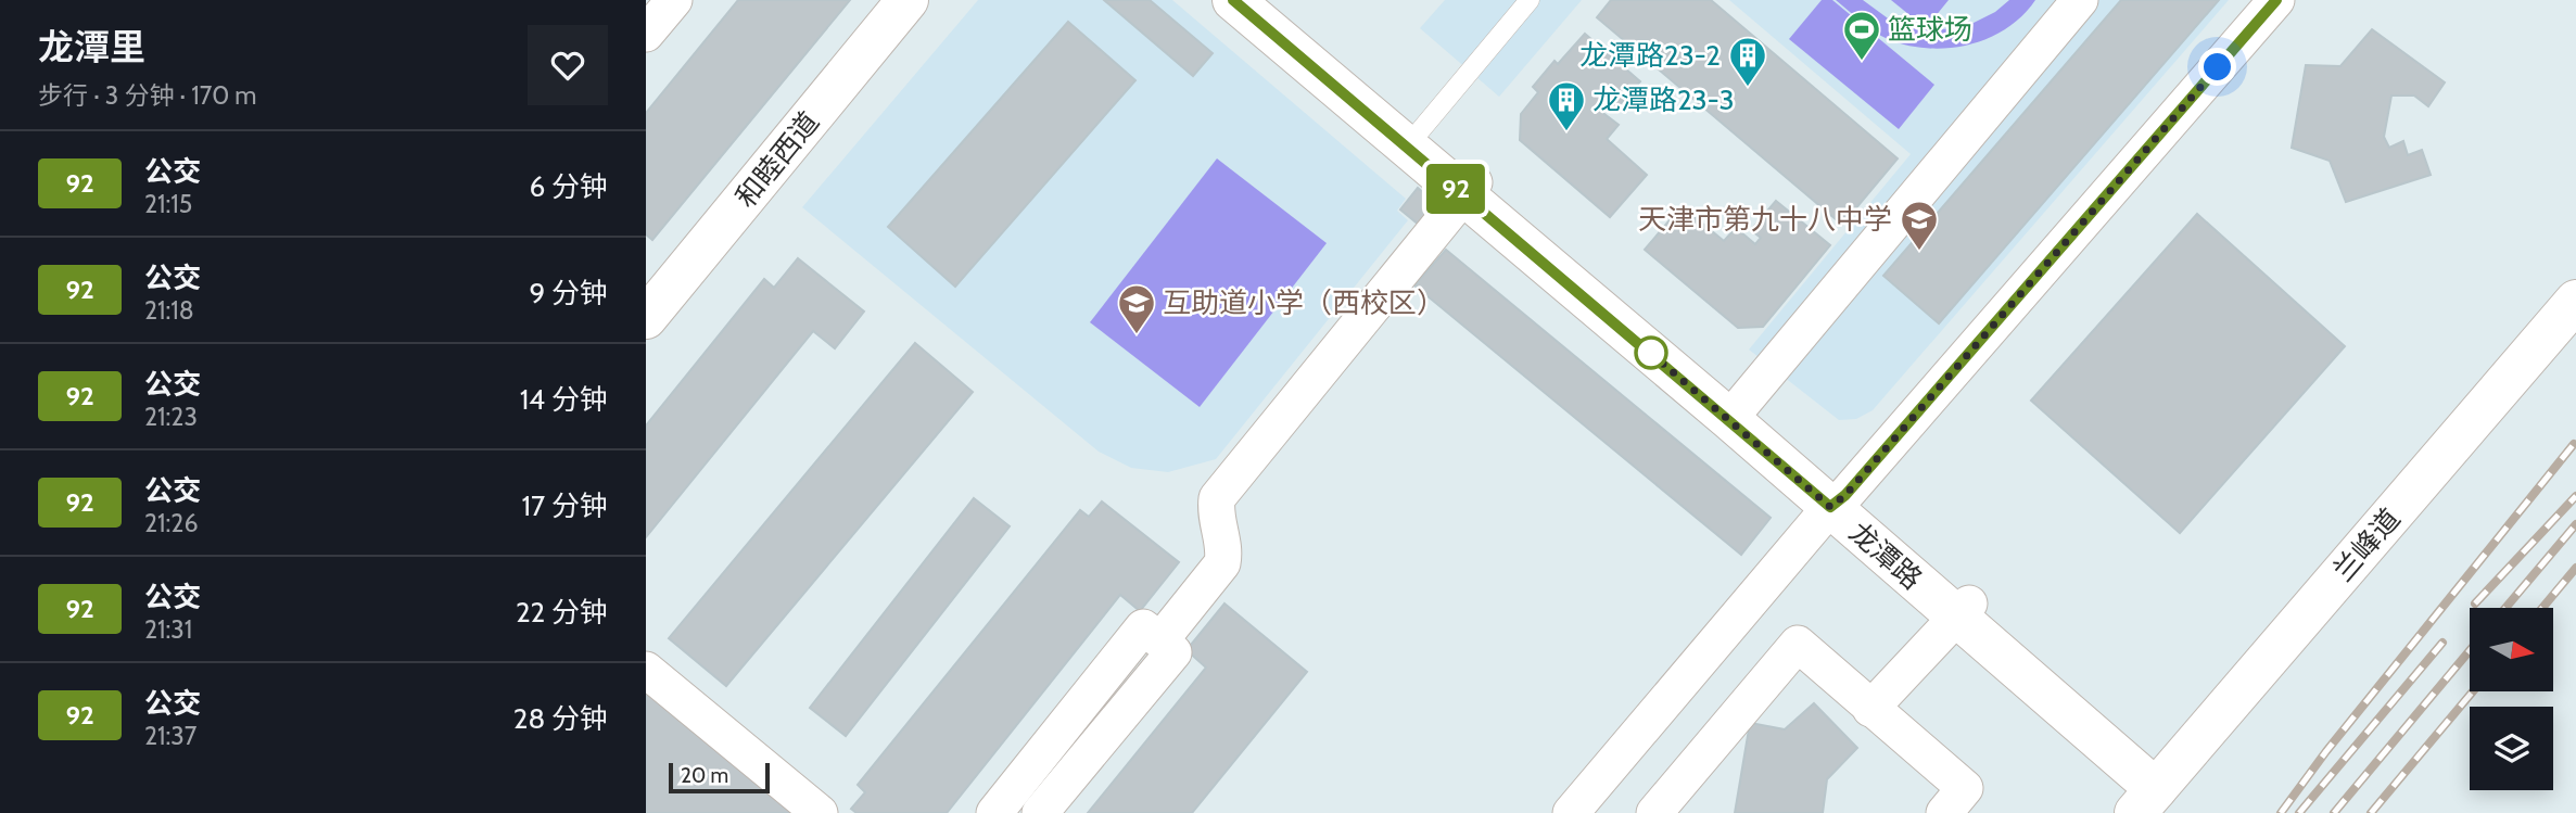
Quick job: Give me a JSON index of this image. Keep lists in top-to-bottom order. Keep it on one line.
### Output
{"streets":{"street":["和睦西道","兰峰道","龙潭路"]},"crossings":[["兰峰道","龙潭路"]],"places":{"sports":["篮球场"],"building":["龙潭路23-2","龙潭路23-3"],"school or university":["天津市第九十八中学","互助道小学（西校区）"]},"lines":["bus line 92"],"scale_bar":"20 m","north":"right","page":{"heading":["龙潭里","步行 · 3 分钟 · 170 m"],"on_map":"92","list":[{"mark":"92","name":"公交","note":"21:15","value":"6 分钟"},{"mark":"92","name":"公交","note":"21:18","value":"9 分钟"},{"mark":"92","name":"公交","note":"21:23","value":"14 分钟"},{"mark":"92","name":"公交","note":"21:26","value":"17 分钟"},{"mark":"92","name":"公交","note":"21:31","value":"22 分钟"},{"mark":"92","name":"公交","note":"21:37","value":"28 分钟"}],"scale":"20 m"}}
